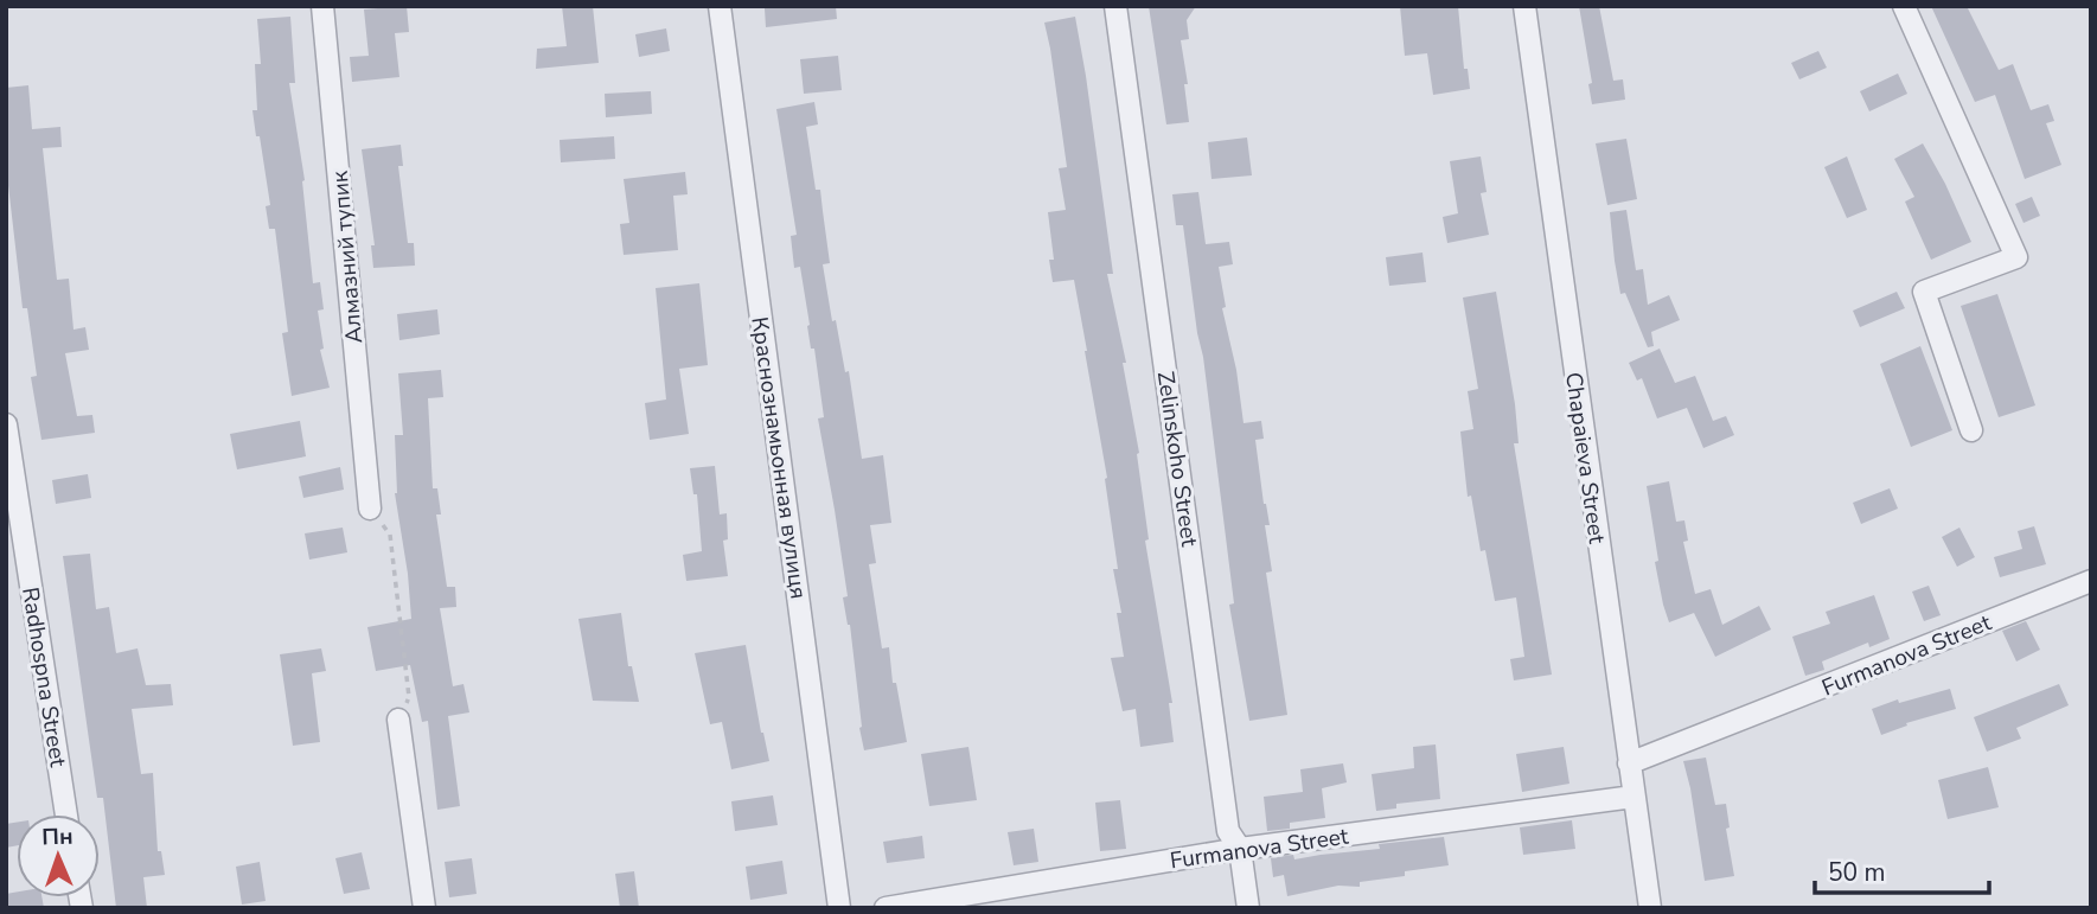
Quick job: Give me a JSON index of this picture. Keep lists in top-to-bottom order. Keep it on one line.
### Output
{"streets":{"street":["Алмазний тупик","Краснознамьонная вулиця","Chapaieva Street","Zelinskoho Street","Furmanova Street","Radhospna Street"]},"crossings":[["Chapaieva Street","Furmanova Street"],["Zelinskoho Street","Furmanova Street"]],"scale_bar":"50 m","north":"top"}
